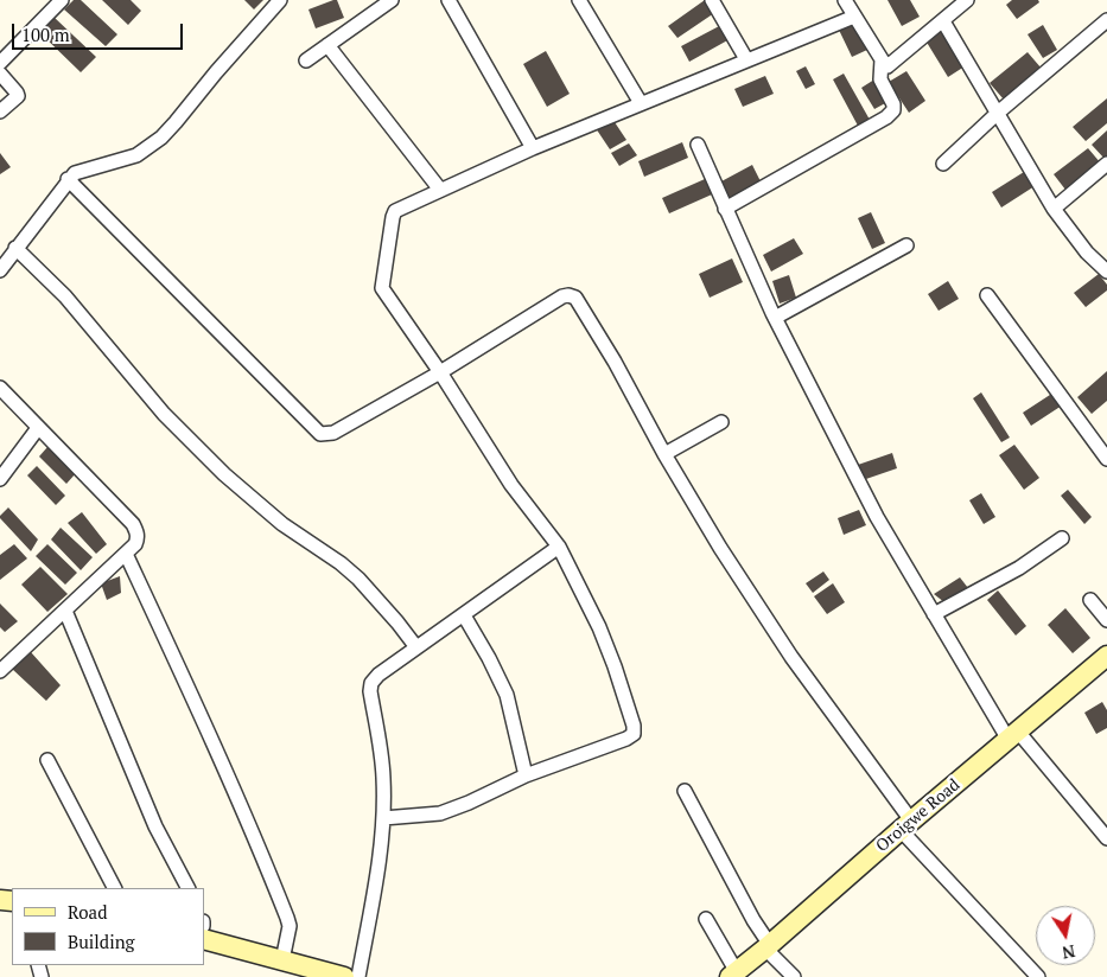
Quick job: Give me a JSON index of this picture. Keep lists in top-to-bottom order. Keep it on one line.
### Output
{"streets":{"street":["Oroigwe Road"]},"legend":["Road","Building"],"scale_bar":"100 m","north":"bottom"}
